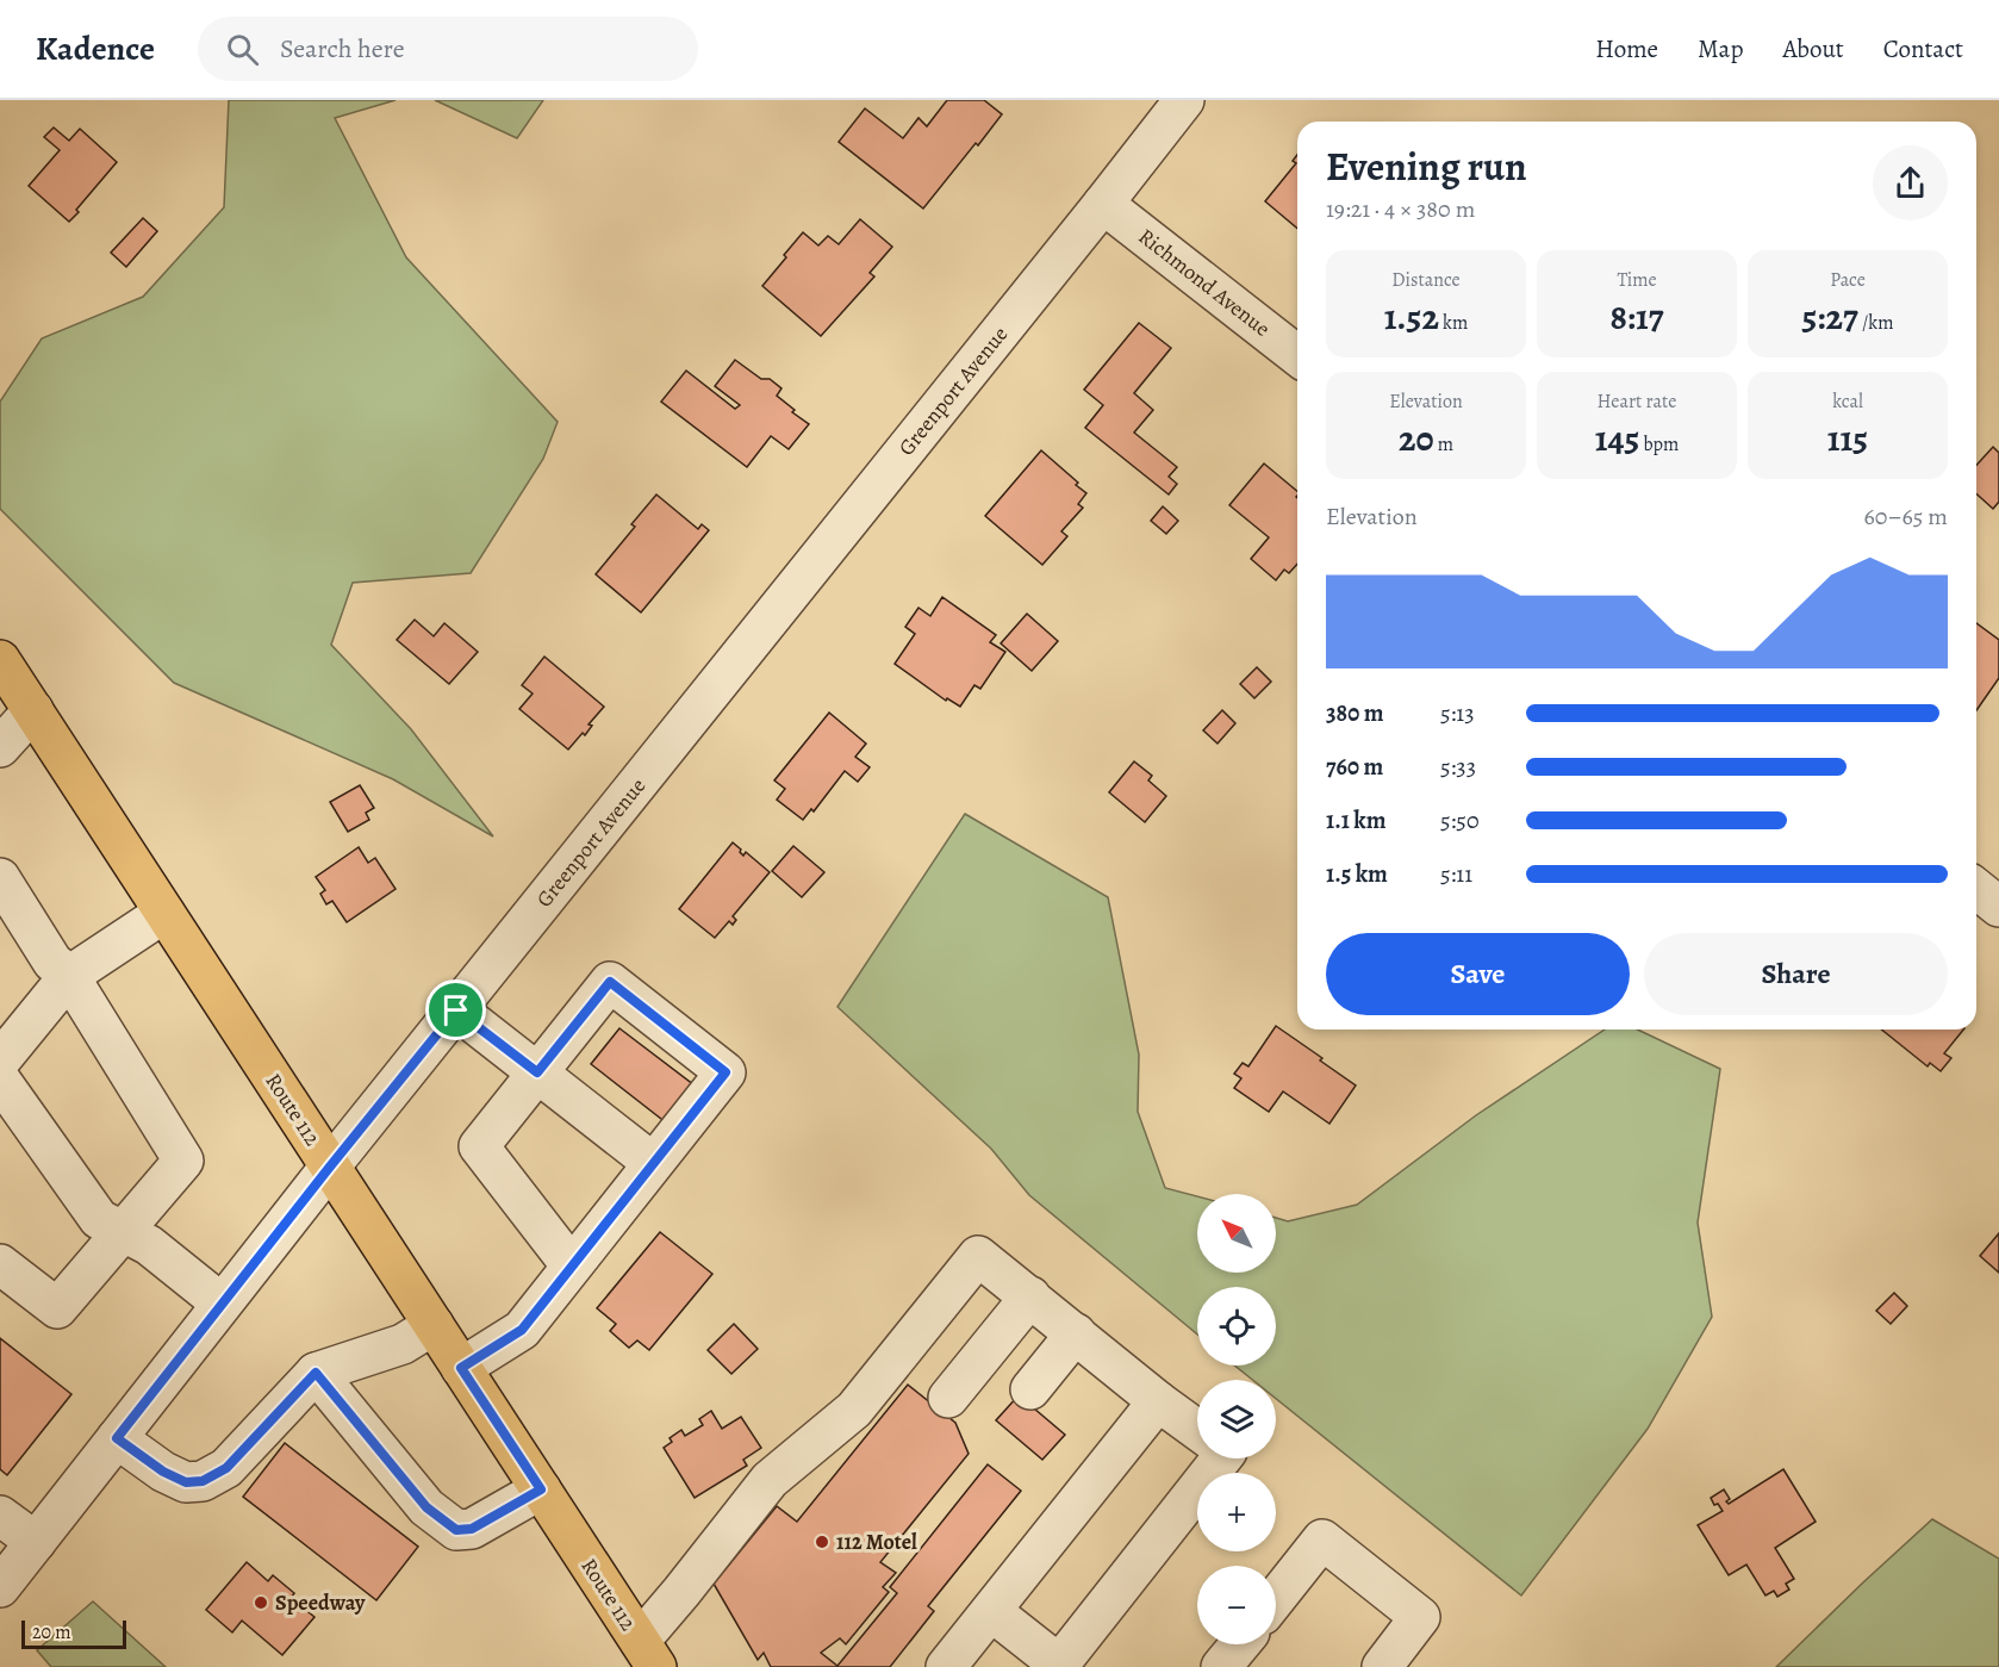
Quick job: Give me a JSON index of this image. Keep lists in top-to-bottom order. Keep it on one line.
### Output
{"streets":{"main road":["Route 112"],"street":["Richmond Avenue","Greenport Avenue"]},"crossings":[["Richmond Avenue","Greenport Avenue"],["Greenport Avenue","Route 112"]],"places":["112 Motel","Speedway"],"scale_bar":"20 m","north":"top left","page":{"header":"Kadence","search":"Search here","nav":["Home","Map","About","Contact"],"heading":["Evening run","19:21 · 4 × 380 m"],"stats":[["Distance","1.52 km"],["Time","8:17"],["Pace","5:27 /km"],["Elevation","20 m"],["Heart rate","145 bpm"],["kcal","115"]],"chart":["Elevation","60–65 m"],"list":[{"name":"380 m","note":"5:13"},{"name":"760 m","note":"5:33"},{"name":"1.1 km","note":"5:50"},{"name":"1.5 km","note":"5:11"}],"buttons":["Save","Share"],"map_buttons":["+","−"],"scale":"20 m"}}
